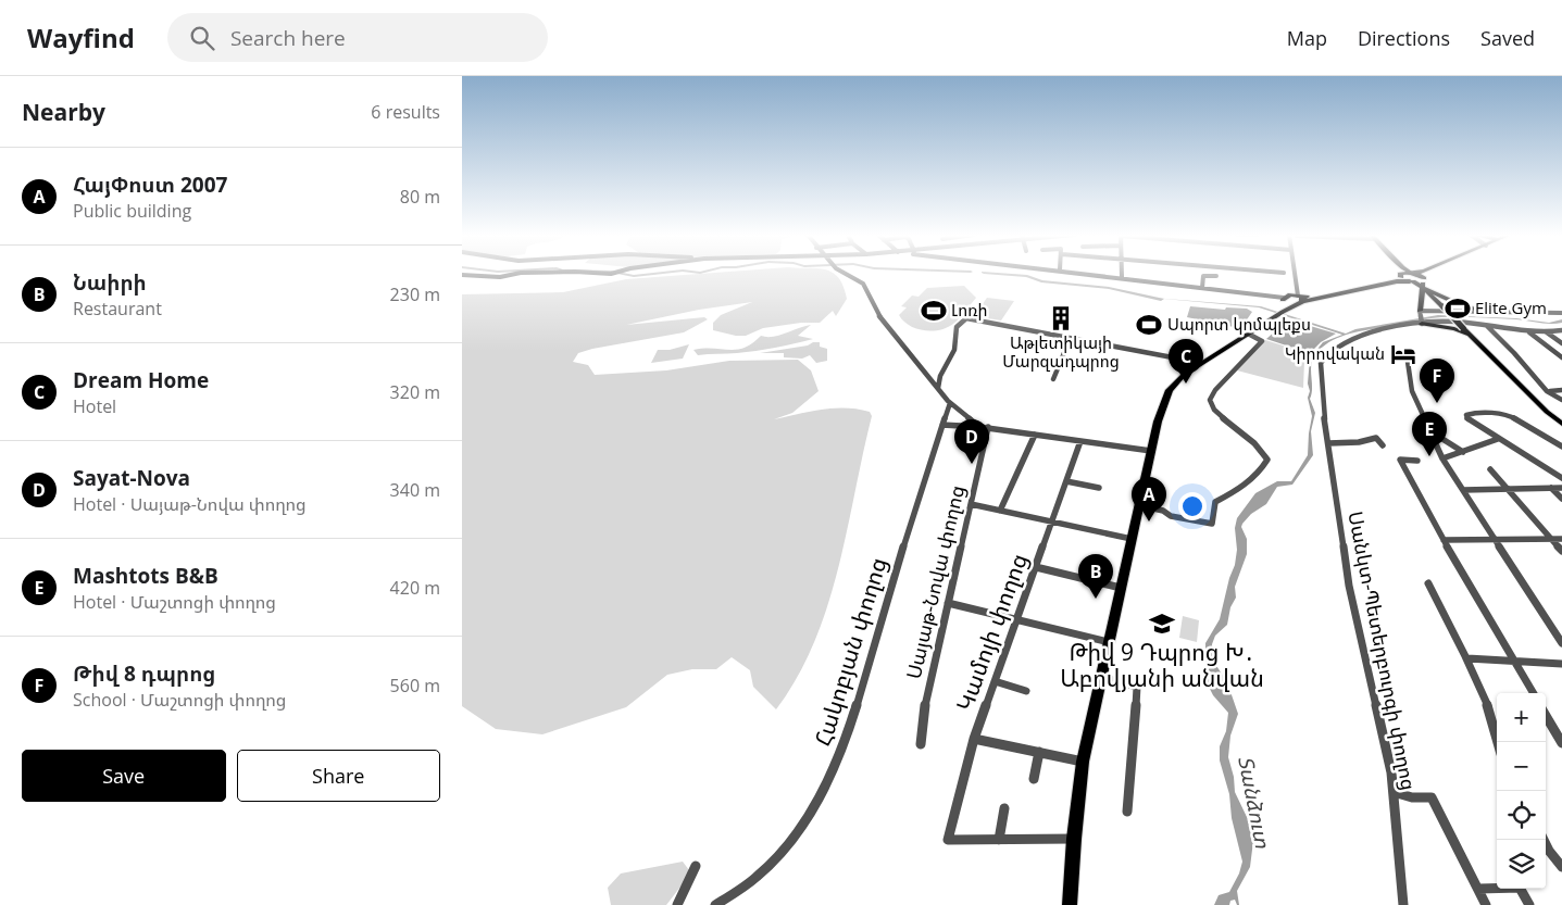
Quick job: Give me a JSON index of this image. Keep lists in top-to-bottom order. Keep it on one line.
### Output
{"streets":{"street":["Սայաթ-Նովա փողոց","Կամոյի փողոց","Սանկտ-Պետերբուրգի փողոց","Հակոբյան փողոց"]},"water":["Տանձուտ"],"places":{"sports":["Elite Gym","Լոռի","Սպորտ կոմպլեքս"],"building":["Աթլետիկայի Մարզադպրոց"],"hotel":["Կիրովական"],"school or university":["Թիվ 9 Դպրոց Խ․ Աբովյանի անվան"]},"page":{"header":"Wayfind","search":"Search here","nav":["Map","Directions","Saved"],"heading":["Nearby","6 results"],"list":[{"mark":"A","name":"ՀայՓոստ 2007","note":"Public building","value":"80 m"},{"mark":"B","name":"Նաիրի","note":"Restaurant","value":"230 m"},{"mark":"C","name":"Dream Home","note":"Hotel","value":"320 m"},{"mark":"D","name":"Sayat-Nova","note":"Hotel · Սայաթ-Նովա փողոց","value":"340 m"},{"mark":"E","name":"Mashtots B&B","note":"Hotel · Մաշտոցի փողոց","value":"420 m"},{"mark":"F","name":"Թիվ 8 դպրոց","note":"School · Մաշտոցի փողոց","value":"560 m"}],"pins":["C","F","E","D","A","B"],"map_buttons":["+","−"],"buttons":["Save","Share"]}}
